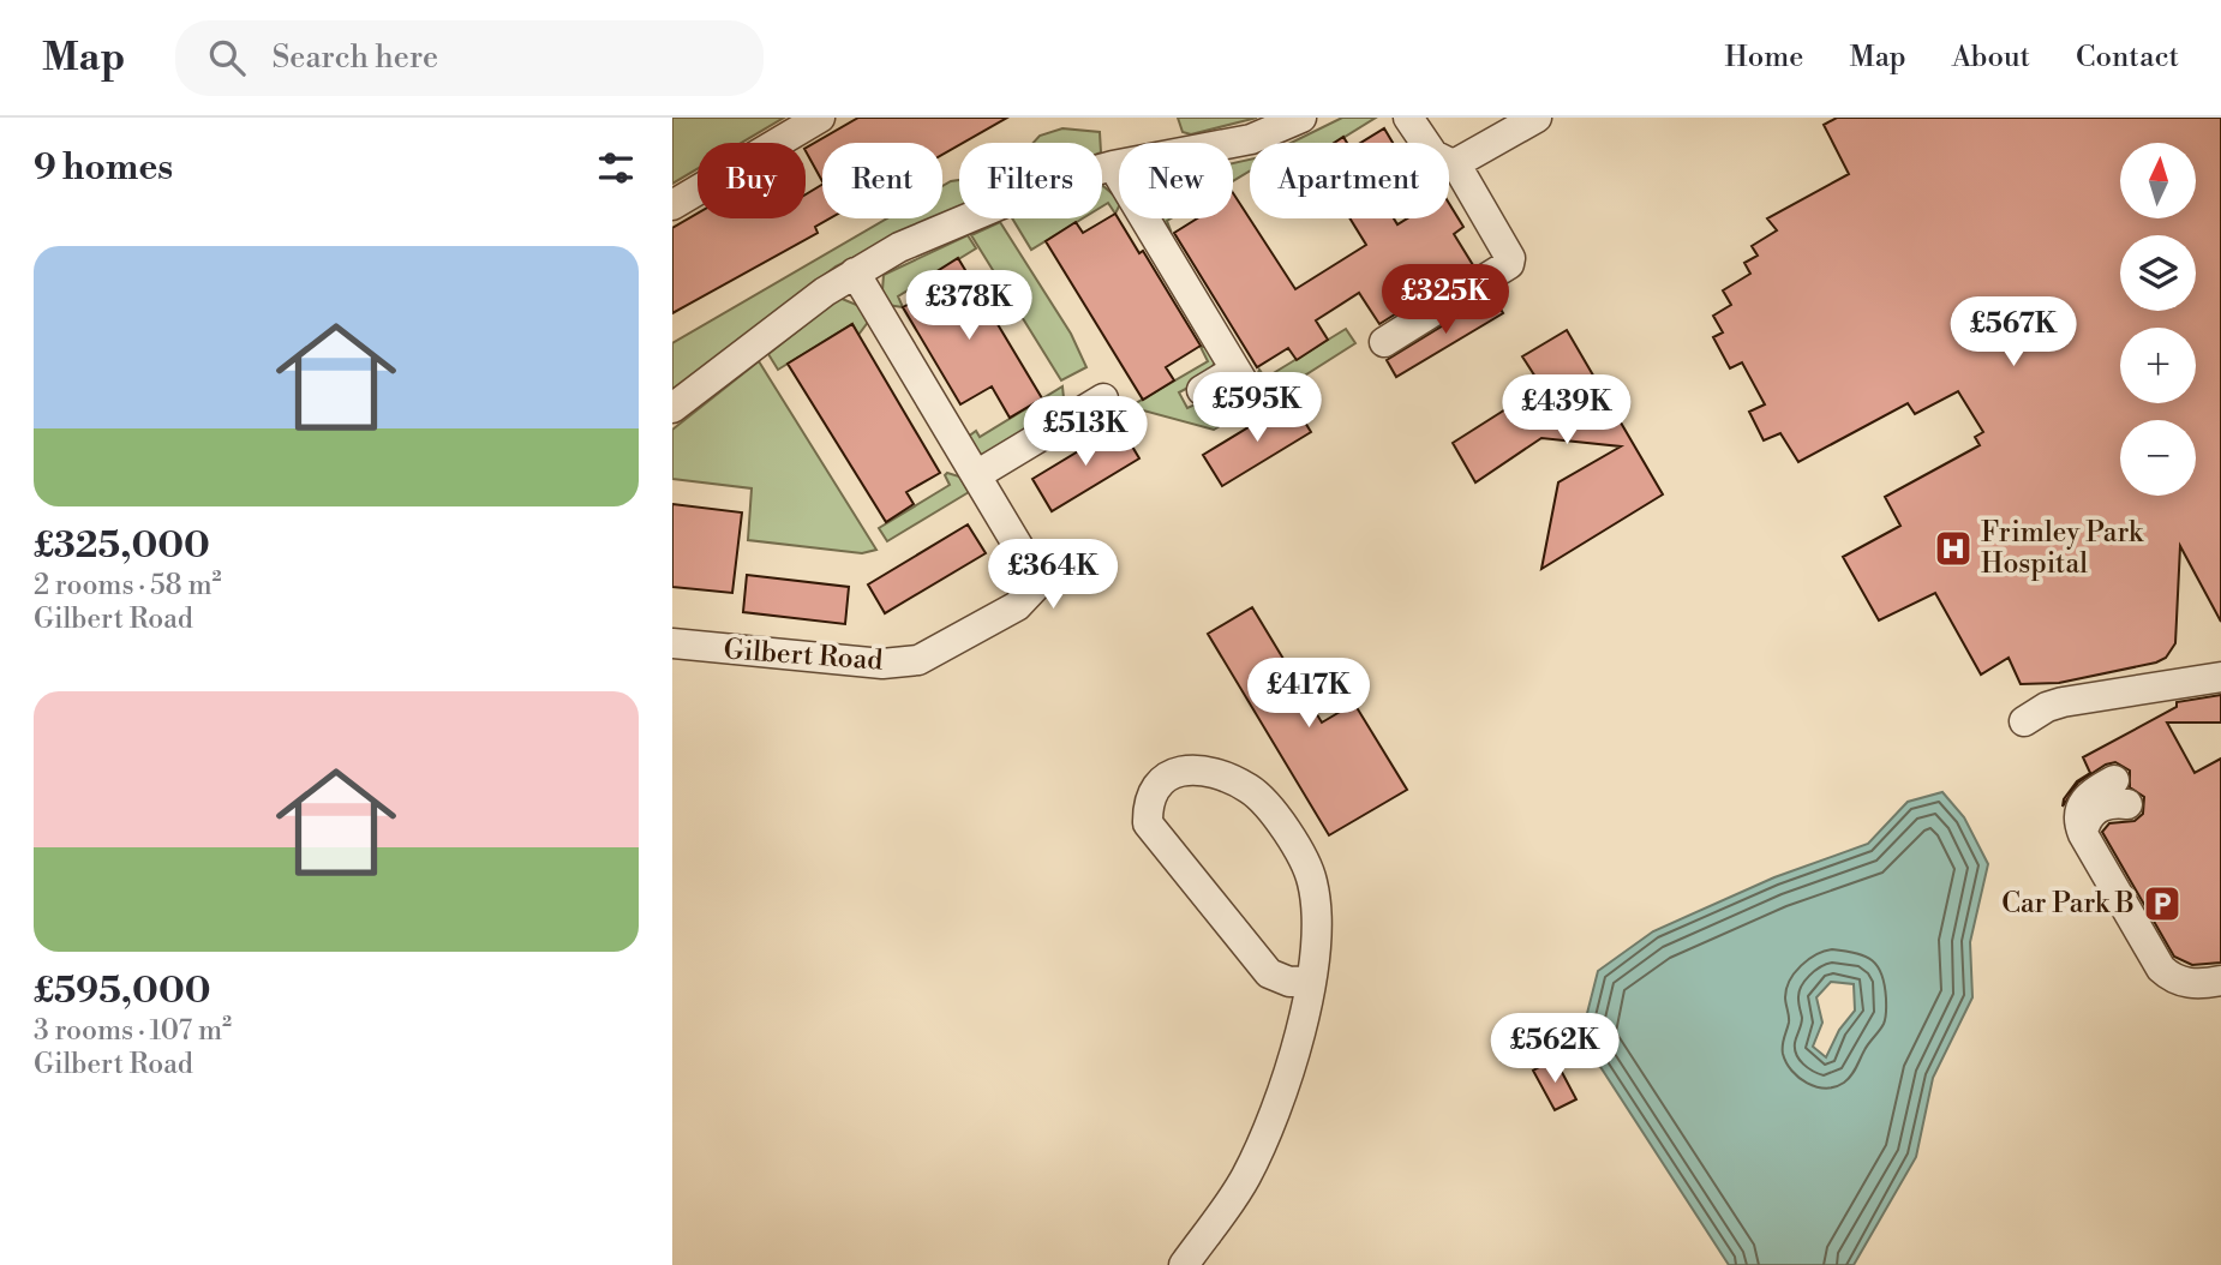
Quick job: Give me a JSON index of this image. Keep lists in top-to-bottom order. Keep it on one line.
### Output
{"streets":{"street":["Gilbert Road"]},"places":{"hospital":["Frimley Park Hospital"],"parking":["Car Park B"]},"north":"top","page":{"header":"Map","search":"Search here","nav":["Home","Map","About","Contact"],"heading":"9 homes","map_buttons":["+","−"],"chip":["Buy","Rent","Filters","New","Apartment"],"list":[{"name":"£325,000","note":"2 rooms · 58 m² · Gilbert Road"},{"name":"£595,000","note":"3 rooms · 107 m² · Gilbert Road"}],"price":["£325K","£378K","£567K","£595K","£439K","£513K","£364K","£417K","£562K"]}}
